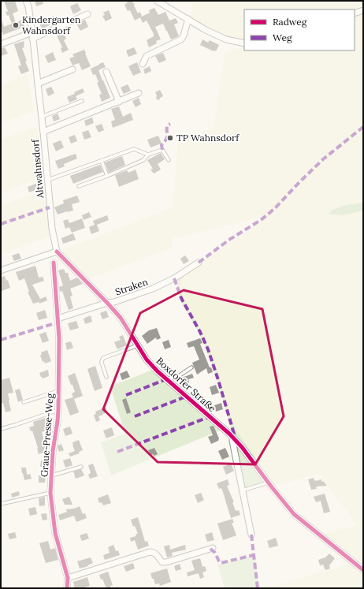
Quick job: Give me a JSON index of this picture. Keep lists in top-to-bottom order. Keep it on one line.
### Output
{"streets":{"street":["Altwahnsdorf","Straken","Boxdorfer Straße","Graue-Presse-Weg"]},"crossings":[["Altwahnsdorf","Boxdorfer Straße"],["Straken","Boxdorfer Straße"],["Straken","Graue-Presse-Weg"]],"places":["Kindergarten Wahnsdorf","TP Wahnsdorf"],"legend":["Radweg","Weg"]}
